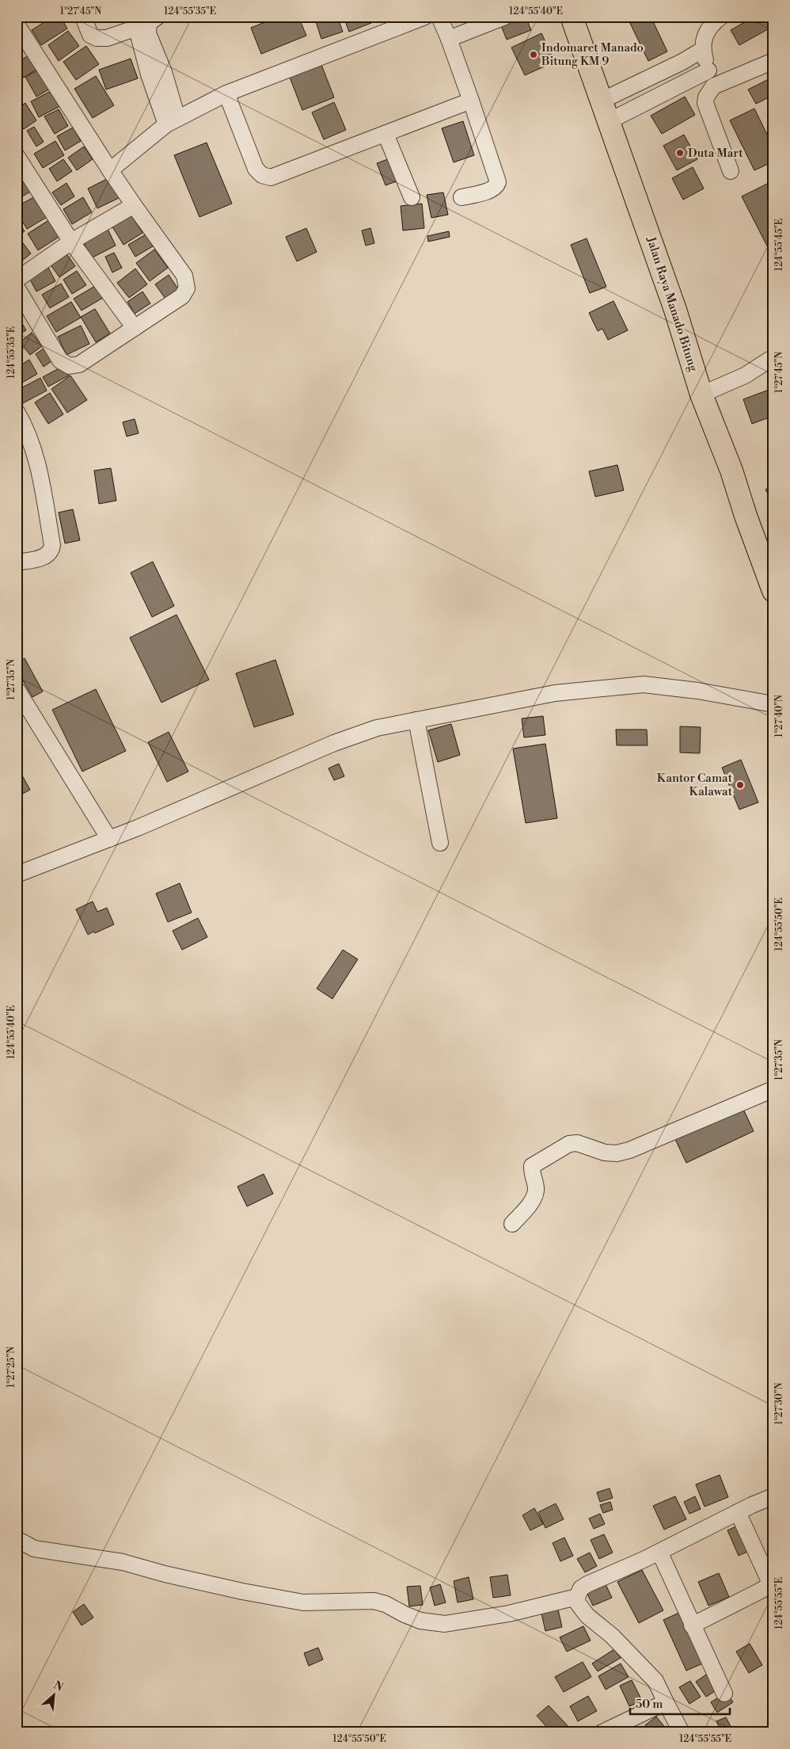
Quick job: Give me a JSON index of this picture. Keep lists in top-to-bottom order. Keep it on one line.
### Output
{"streets":{"highway":["Jalan Raya Manado Bitung"]},"places":["Indomaret Manado Bitung KM 9","Duta Mart","Kantor Camat Kalawat"],"scale_bar":"50 m","north":"top right","coordinates":["1°27'45\"N","124°55'35\"E","124°55'40\"E","124°55'45\"E","1°27'35\"N","1°27'40\"N","124°55'50\"E","1°27'25\"N","1°27'30\"N","124°55'55\"E"]}
